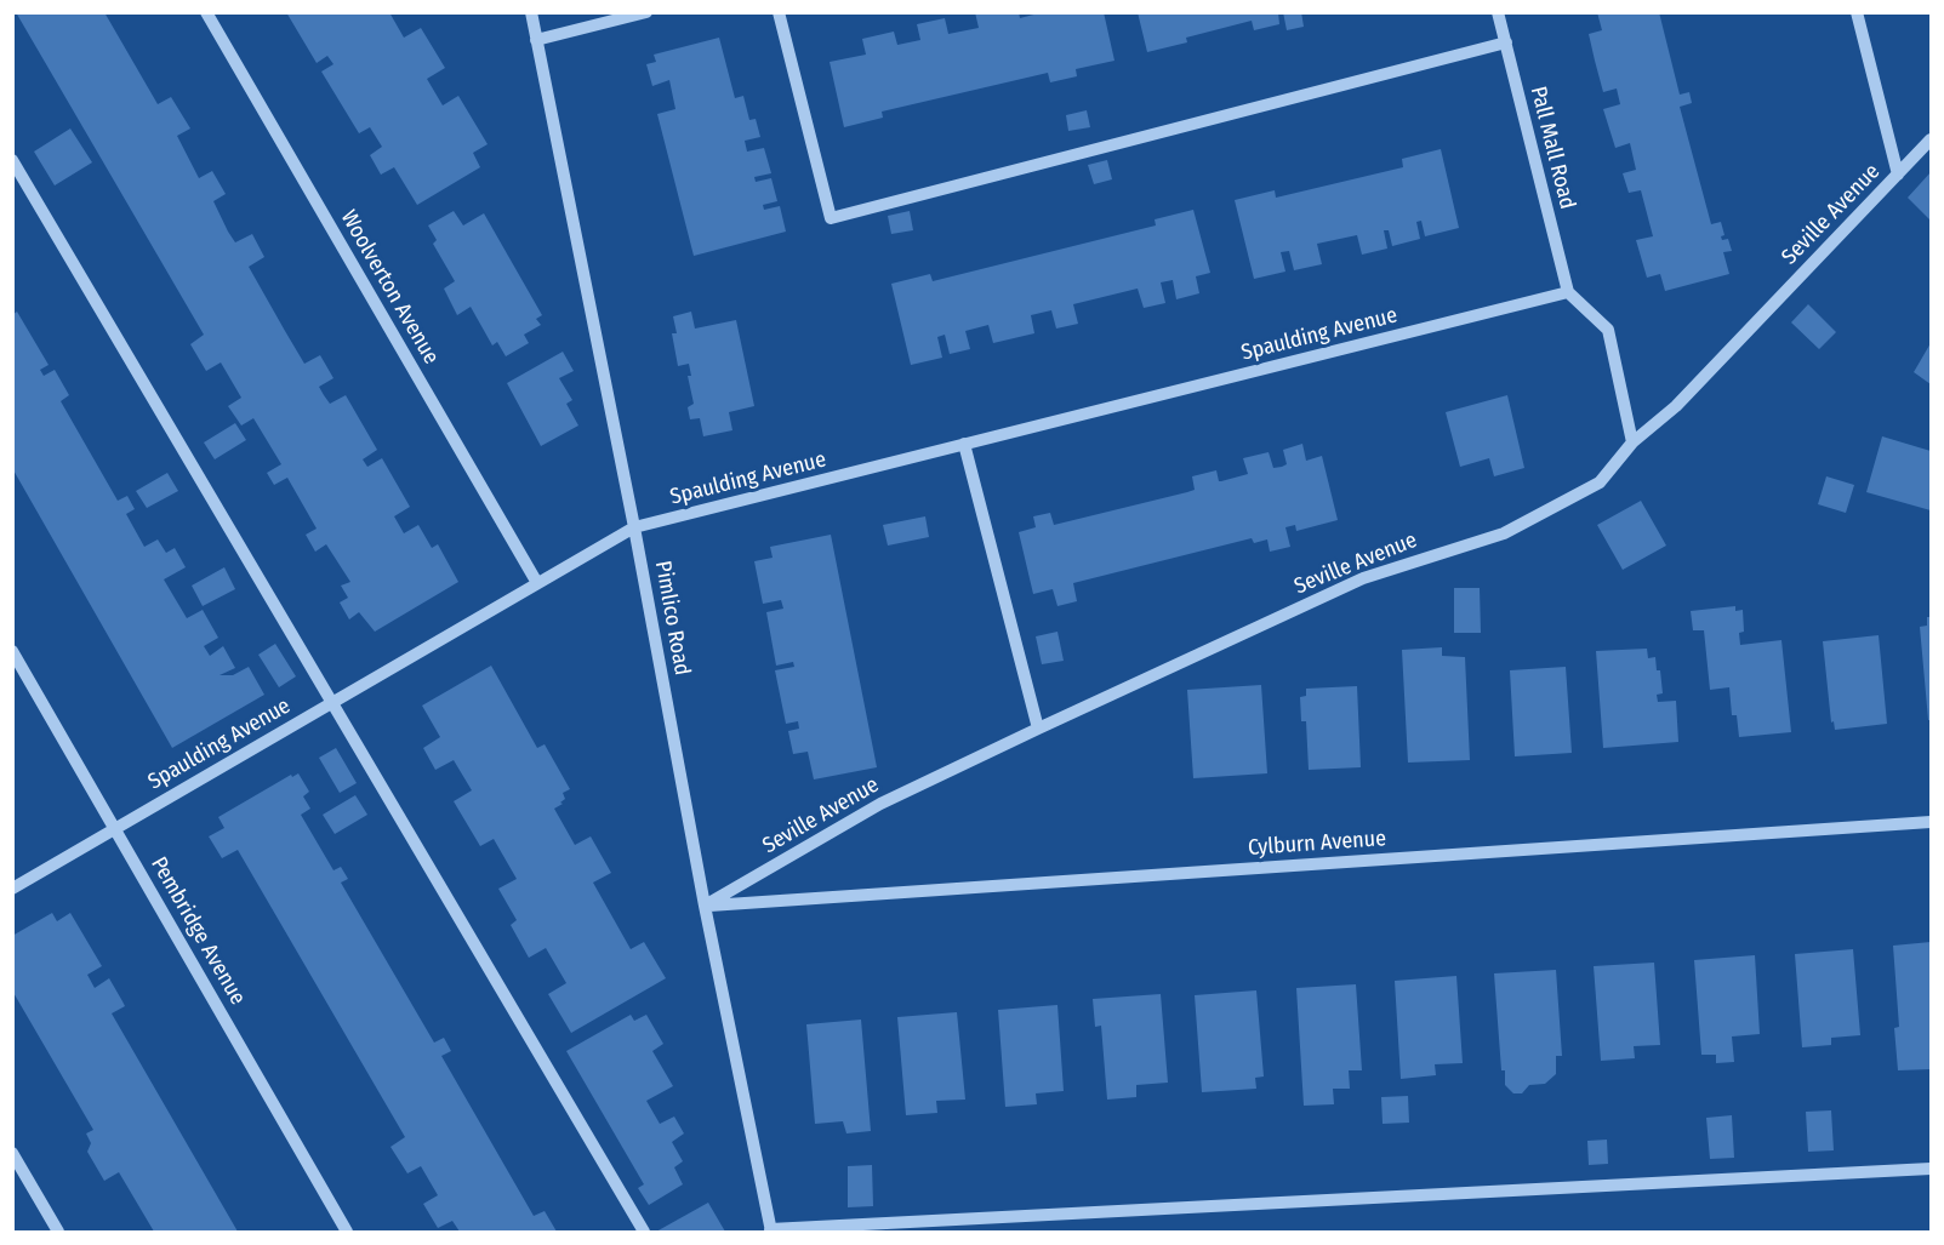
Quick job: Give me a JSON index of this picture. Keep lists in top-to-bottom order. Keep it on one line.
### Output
{"streets":{"street":["Pall Mall Road","Seville Avenue","Woolverton Avenue","Spaulding Avenue","Pimlico Road","Cylburn Avenue","Pembridge Avenue"]},"crossings":[["Pall Mall Road","Spaulding Avenue"],["Seville Avenue","Pimlico Road"],["Seville Avenue","Cylburn Avenue"],["Woolverton Avenue","Spaulding Avenue"],["Spaulding Avenue","Pimlico Road"],["Spaulding Avenue","Pembridge Avenue"],["Pimlico Road","Cylburn Avenue"]]}
